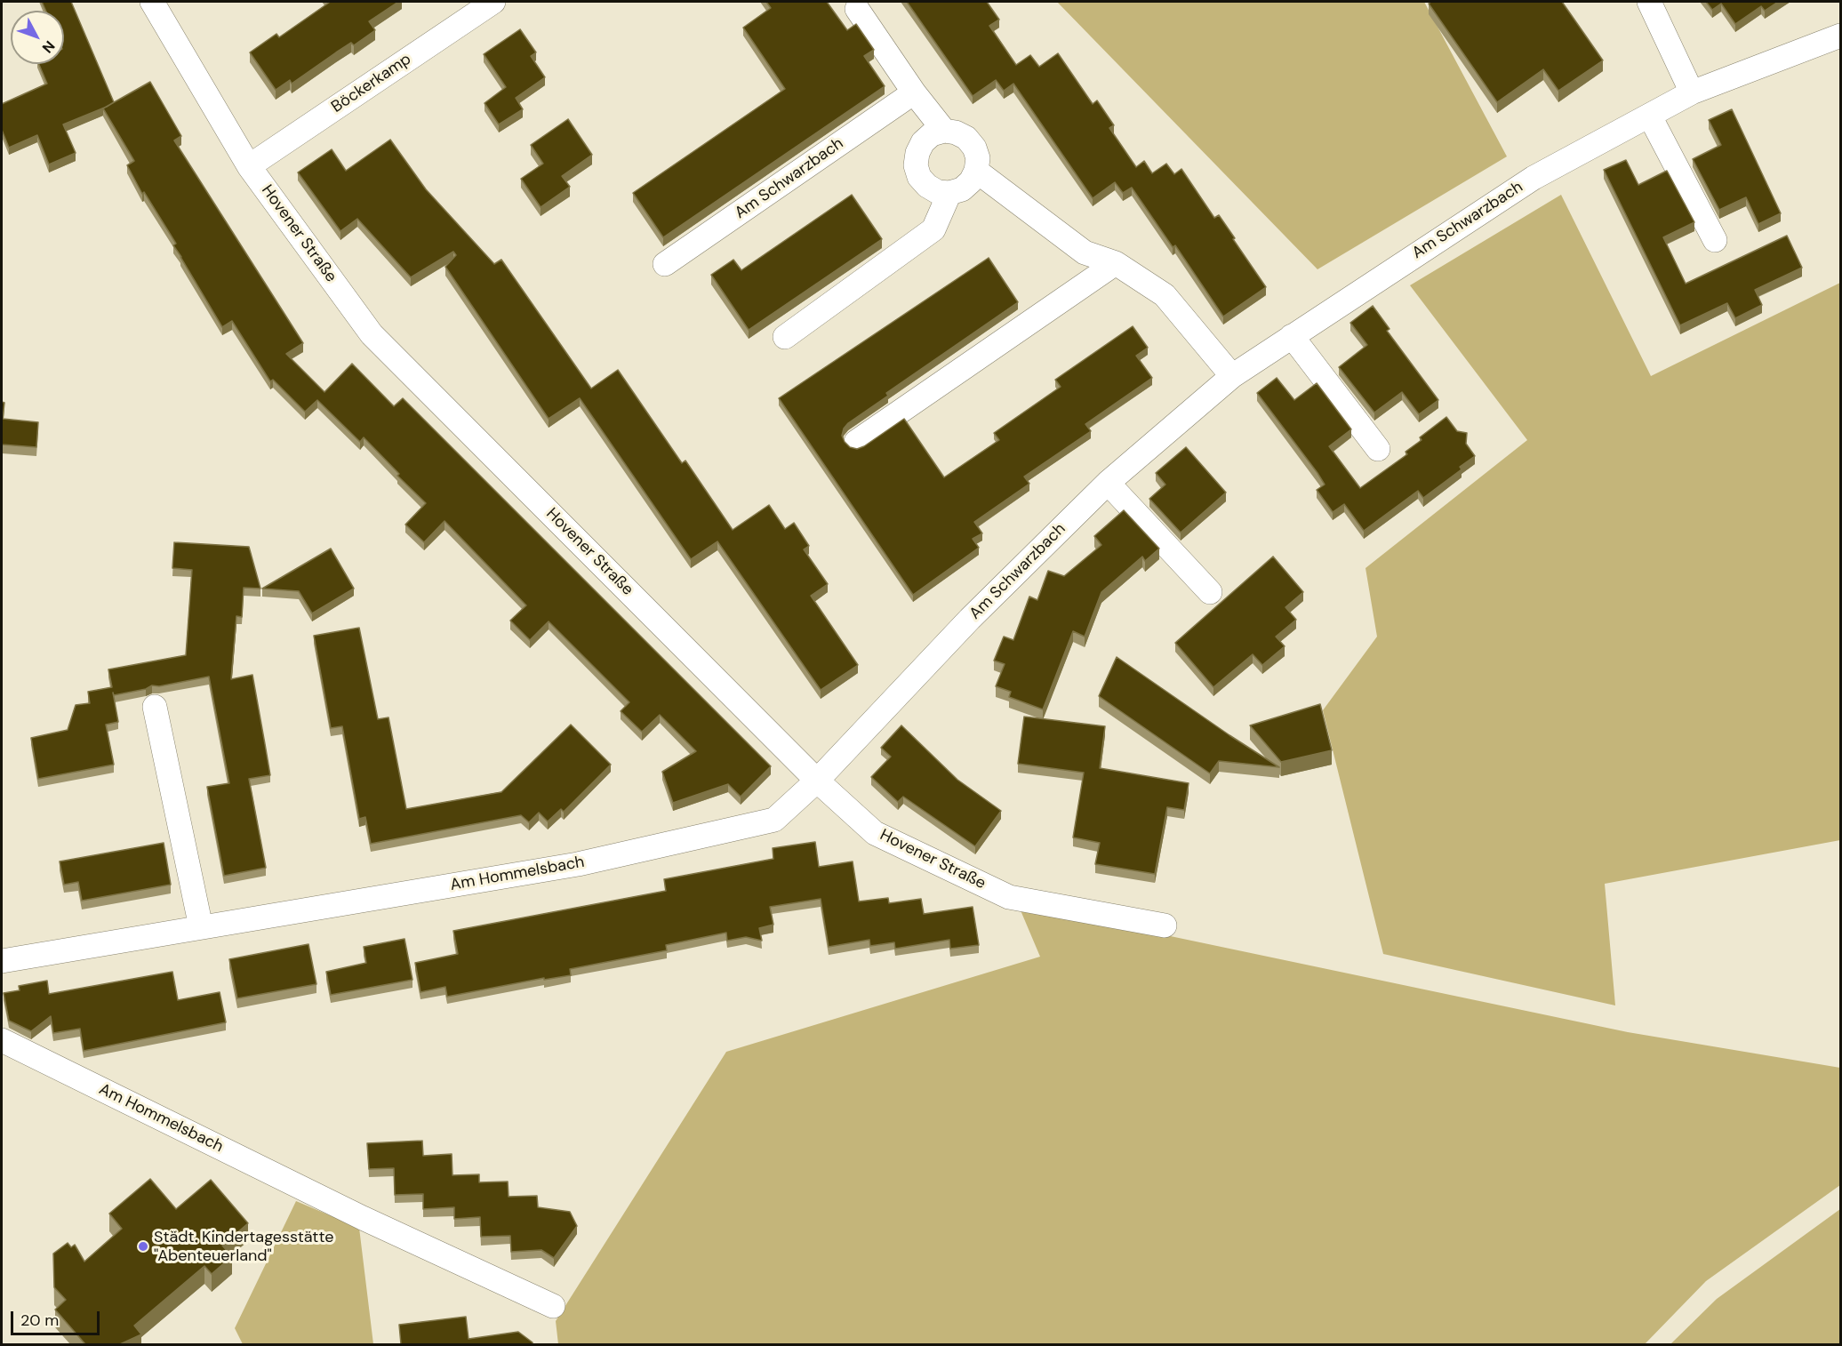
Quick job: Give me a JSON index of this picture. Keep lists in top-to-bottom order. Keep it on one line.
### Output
{"streets":{"street":["Böckerkamp","Am Schwarzbach","Hovener Straße","Am Hommelsbach"]},"crossings":[["Böckerkamp","Hovener Straße"],["Am Schwarzbach","Hovener Straße"],["Am Schwarzbach","Am Hommelsbach"],["Hovener Straße","Am Hommelsbach"]],"places":["Städt. Kindertagesstätte \"Abenteuerland\""],"scale_bar":"20 m","north":"bottom right"}
